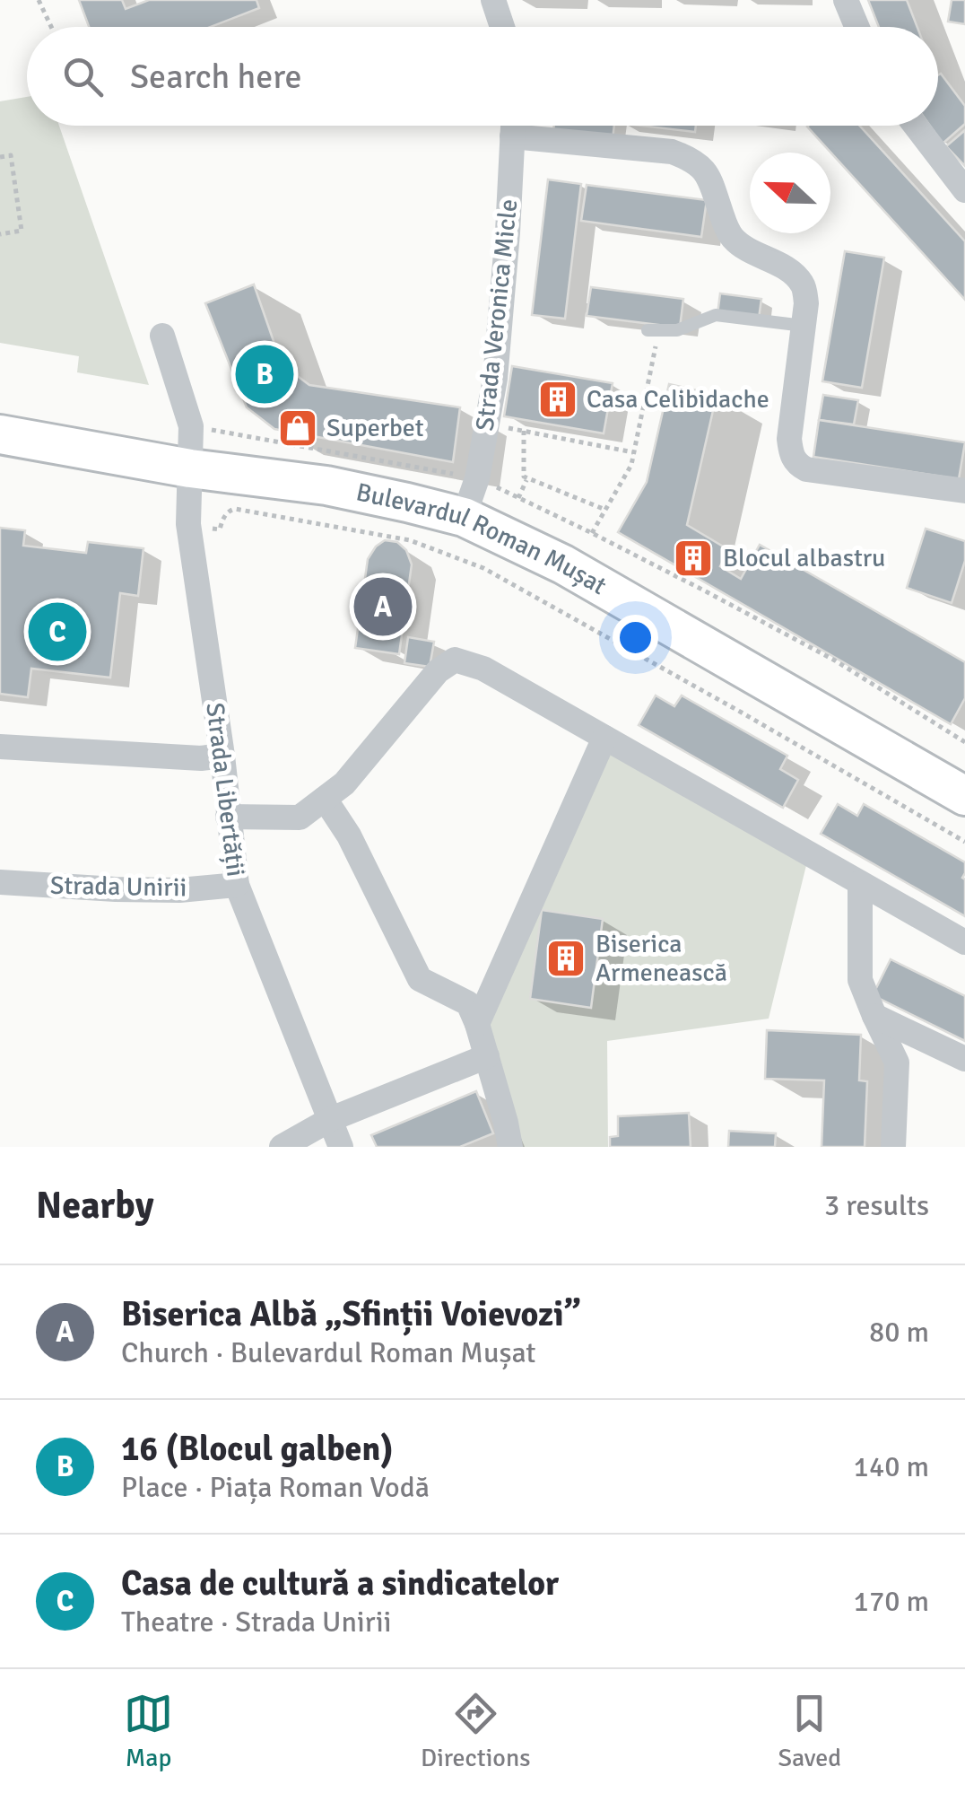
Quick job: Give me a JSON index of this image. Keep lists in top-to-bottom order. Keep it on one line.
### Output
{"streets":{"main road":["Bulevardul Roman Mușat"],"street":["Strada Veronica Micle","Strada Libertății","Strada Unirii"]},"crossings":[["Strada Veronica Micle","Bulevardul Roman Mușat"],["Bulevardul Roman Mușat","Strada Libertății"],["Strada Libertății","Strada Unirii"]],"places":{"building":["Casa Celibidache","Blocul albastru","Biserica Armenească"],"shop":["Superbet"]},"north":"left","page":{"search":"Search here","pins":["B","A","C"],"heading":["Nearby","3 results"],"list":[{"mark":"A","name":"Biserica Albă „Sfinții Voievozi”","note":"Church · Bulevardul Roman Mușat","value":"80 m"},{"mark":"B","name":"16 (Blocul galben)","note":"Place · Piața Roman Vodă","value":"140 m"},{"mark":"C","name":"Casa de cultură a sindicatelor","note":"Theatre · Strada Unirii","value":"170 m"}],"nav":["Map","Directions","Saved"]}}
